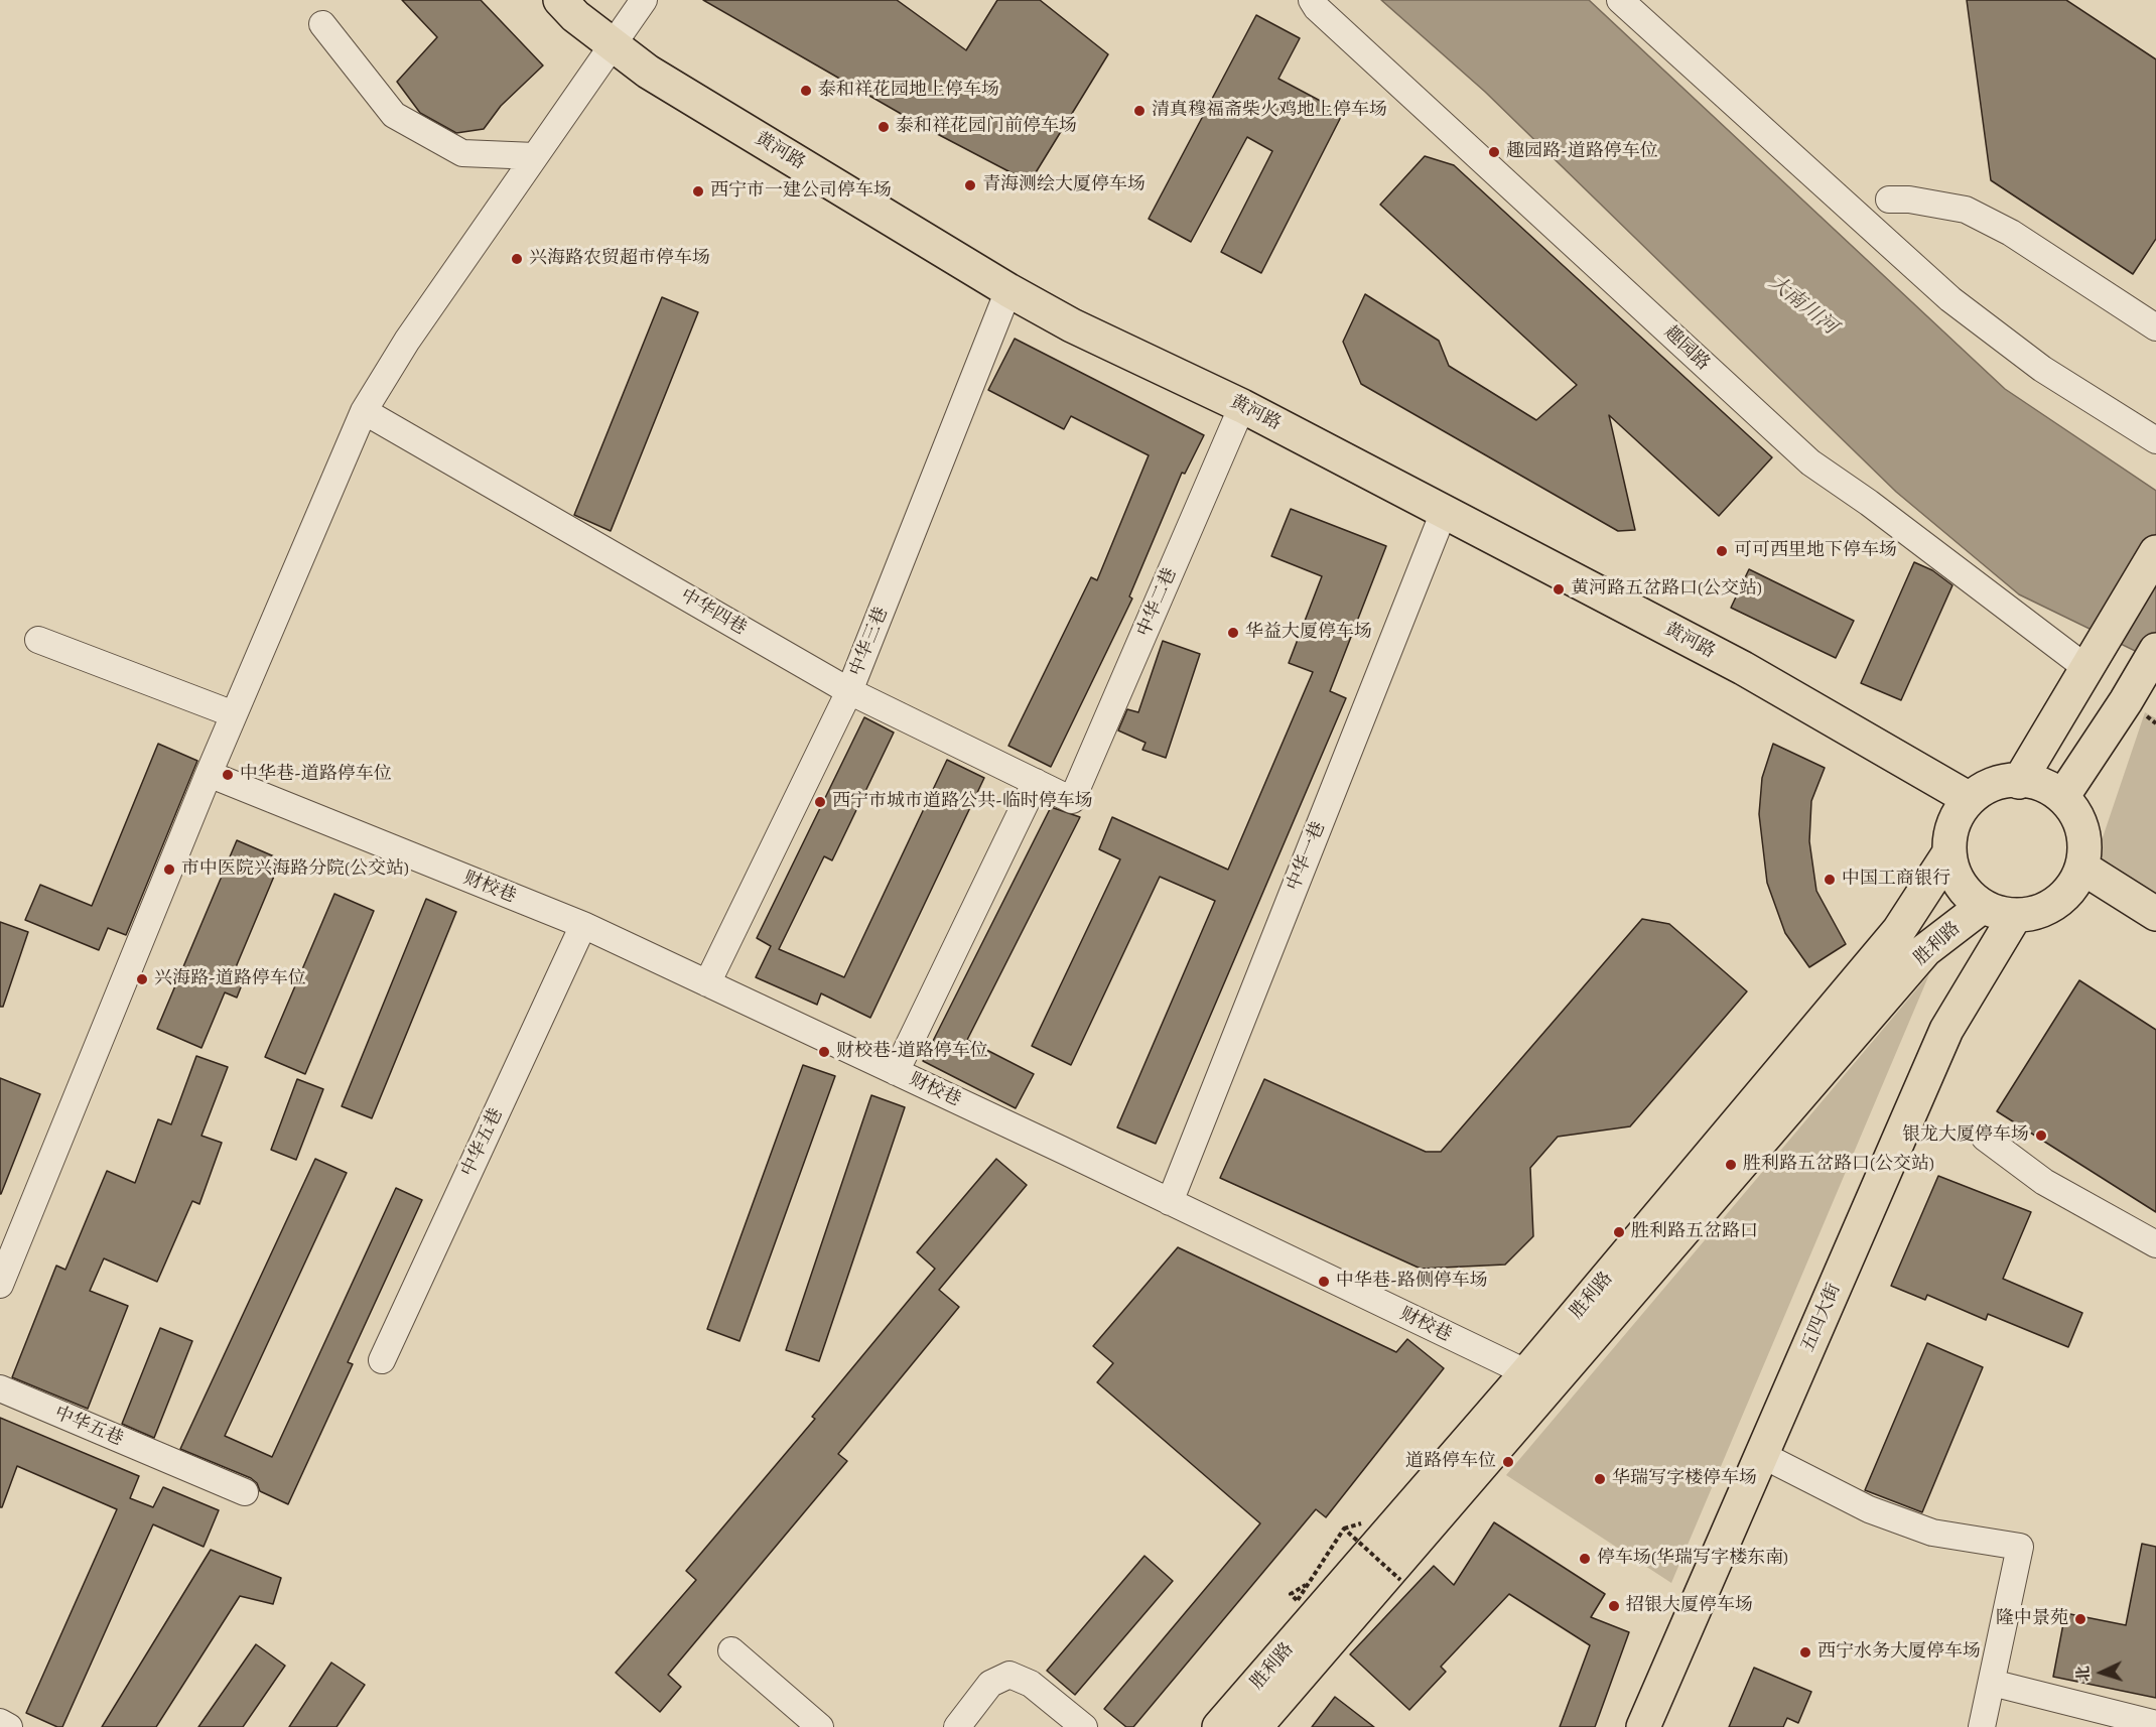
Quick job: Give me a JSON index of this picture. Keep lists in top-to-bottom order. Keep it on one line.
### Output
{"streets":{"main road":["黄河路","胜利路","五四大街"],"street":["趣园路","中华二巷","中华四巷","中华三巷","中华一巷","财校巷","中华五巷"]},"crossings":[["黄河路","中华二巷"],["黄河路","中华三巷"],["黄河路","中华一巷"],["黄河路","胜利路"],["黄河路","五四大街"],["中华二巷","中华四巷"],["中华四巷","中华三巷"],["中华三巷","财校巷"],["中华一巷","财校巷"],["财校巷","胜利路"],["财校巷","中华五巷"],["胜利路","五四大街"]],"water":["大南川河"],"places":["泰和祥花园地上停车场","清真穆福斋柴火鸡地上停车场","泰和祥花园门前停车场","趣园路-道路停车位","青海测绘大厦停车场","西宁市一建公司停车场","兴海路农贸超市停车场","可可西里地下停车场","黄河路五岔路口(公交站)","华益大厦停车场","中华巷-道路停车位","西宁市城市道路公共-临时停车场","市中医院兴海路分院(公交站)","中国工商银行","兴海路-道路停车位","财校巷-道路停车位","银龙大厦停车场","胜利路五岔路口(公交站)","胜利路五岔路口","中华巷-路侧停车场","道路停车位","华瑞写字楼停车场","停车场(华瑞写字楼东南)","招银大厦停车场","隆中景苑","西宁水务大厦停车场"],"north":"left"}
